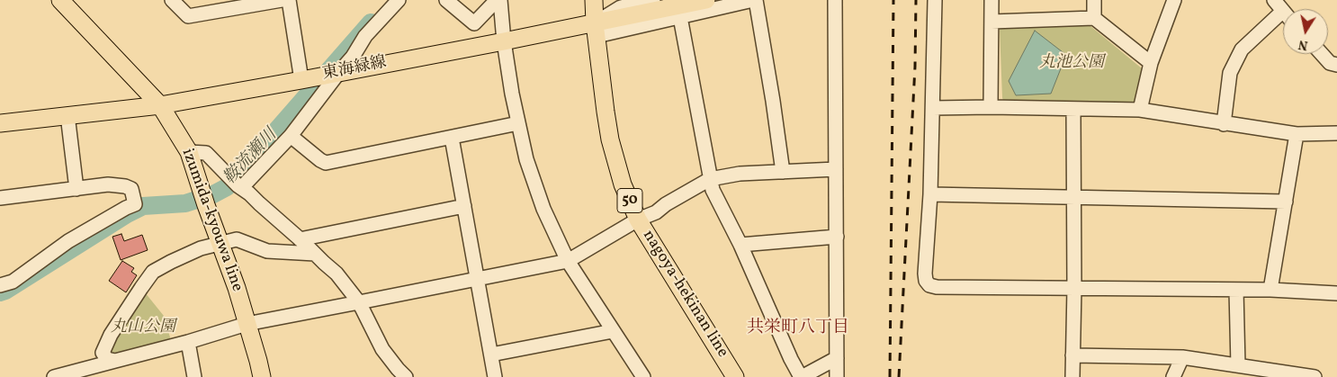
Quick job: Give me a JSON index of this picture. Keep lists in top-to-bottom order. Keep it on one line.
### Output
{"streets":{"main road":["東海緑線","50","izumida-kyouwa line","nagoya-hekinan line"]},"crossings":[["東海緑線","izumida-kyouwa line"],["東海緑線","nagoya-hekinan line"]],"districts":["共栄町八丁目"],"water":["鞍流瀬川"],"parks":["丸池公園","丸山公園"],"north":"bottom"}
